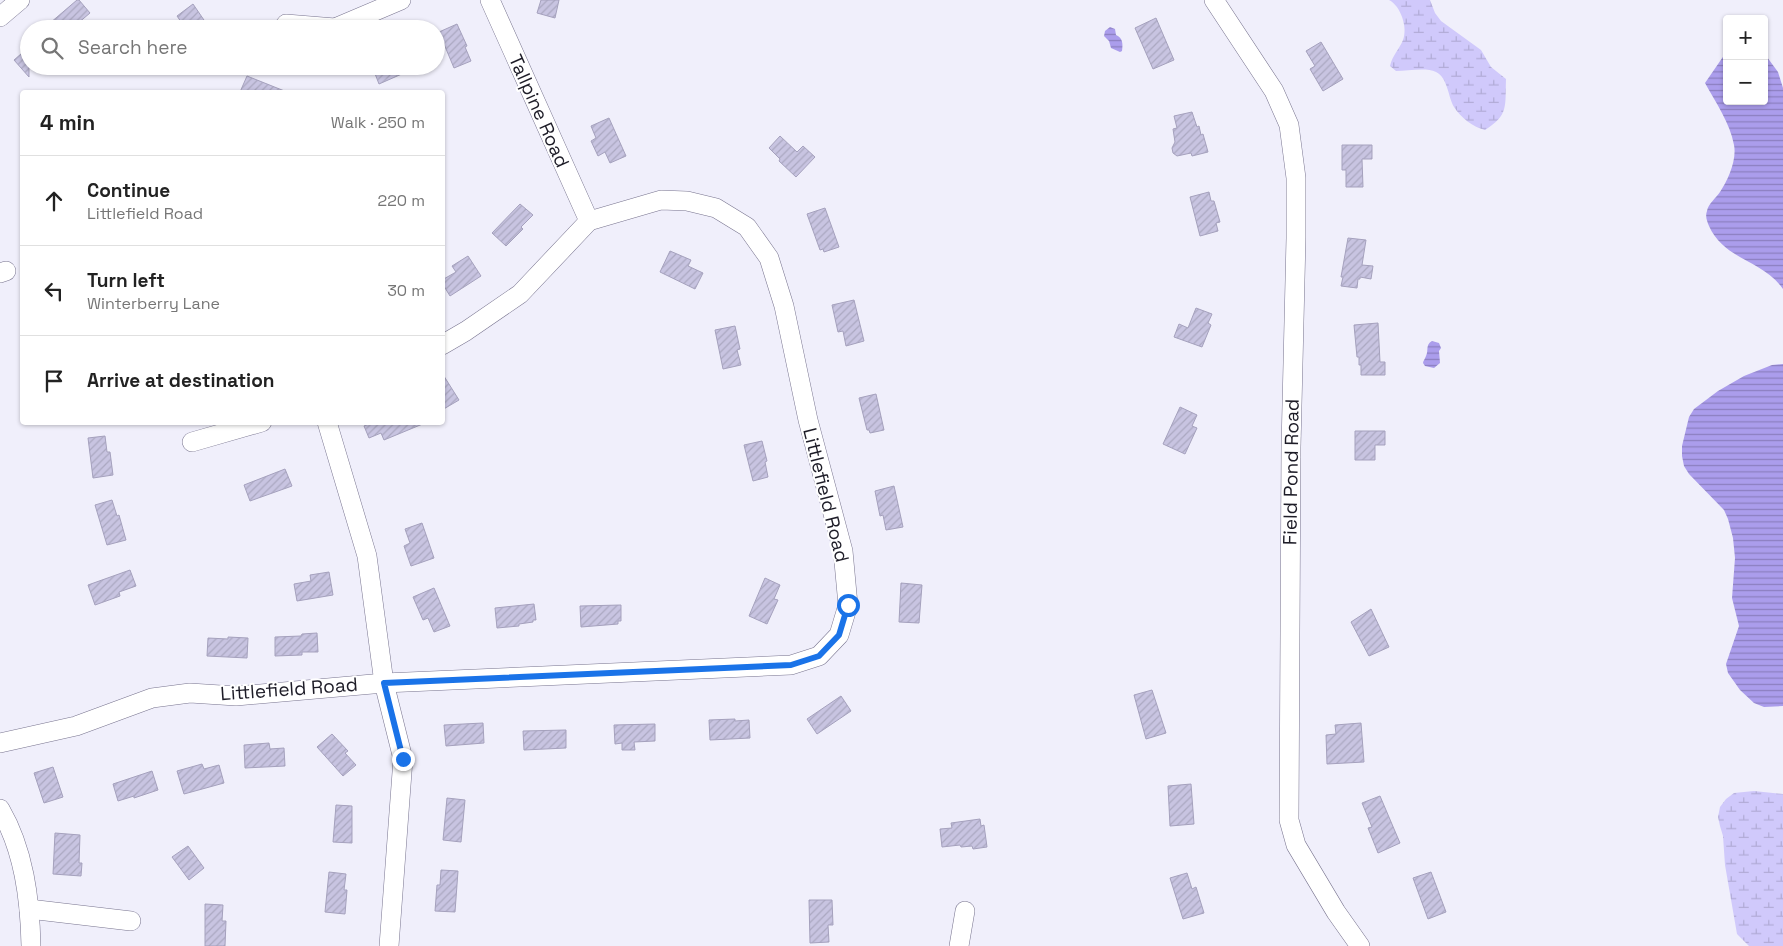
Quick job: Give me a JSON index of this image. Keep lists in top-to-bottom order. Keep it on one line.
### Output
{"streets":{"street":["Tallpine Road","Field Pond Road","Littlefield Road"]},"crossings":[["Tallpine Road","Littlefield Road"]],"page":{"map_buttons":["+","−"],"search":"Search here","heading":["4 min","Walk · 250 m"],"list":[["Continue","Littlefield Road","220 m"],["Turn left","Winterberry Lane","30 m"],"Arrive at destination"]}}
